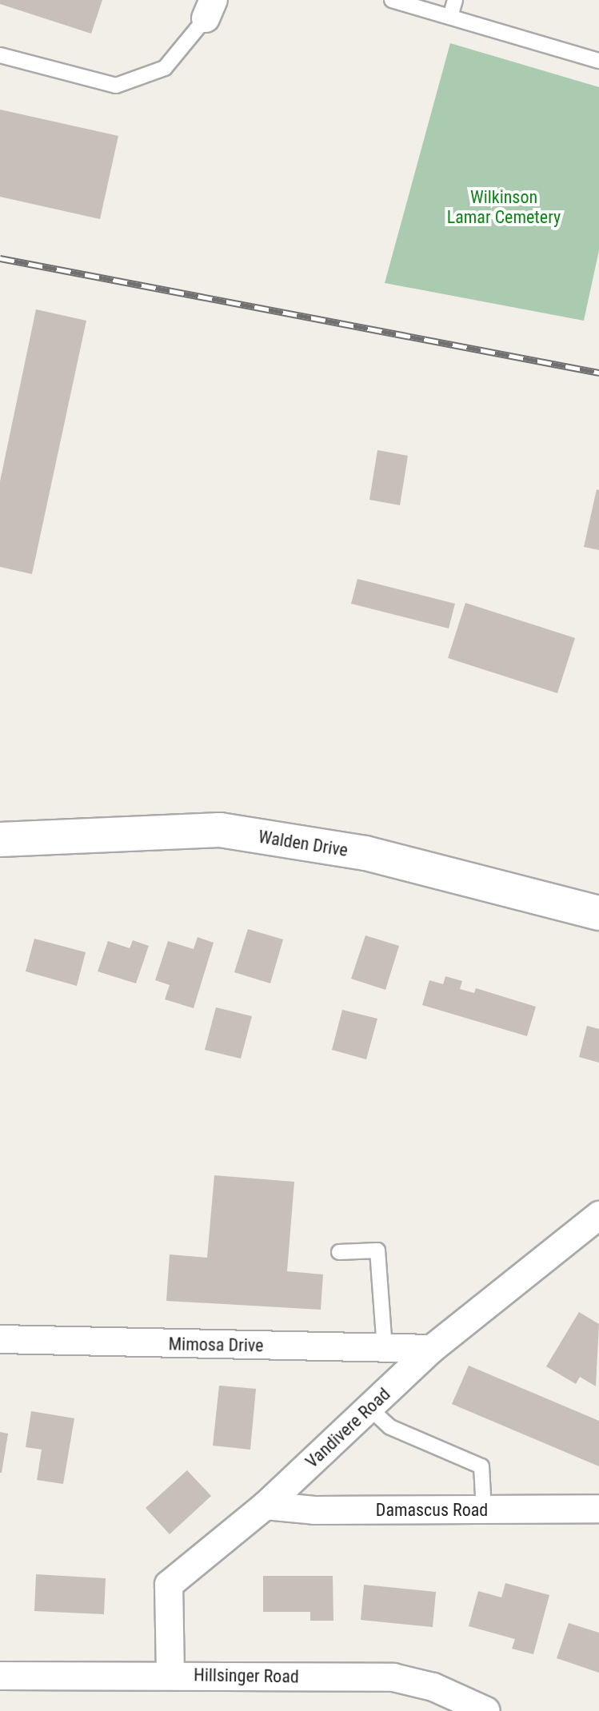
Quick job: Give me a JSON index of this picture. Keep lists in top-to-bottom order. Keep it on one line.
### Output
{"streets":{"street":["Walden Drive","Mimosa Drive","Vandivere Road","Damascus Road","Hillsinger Road"]},"crossings":[["Mimosa Drive","Vandivere Road"],["Vandivere Road","Damascus Road"],["Vandivere Road","Hillsinger Road"]],"parks":["Wilkinson Lamar Cemetery"]}
